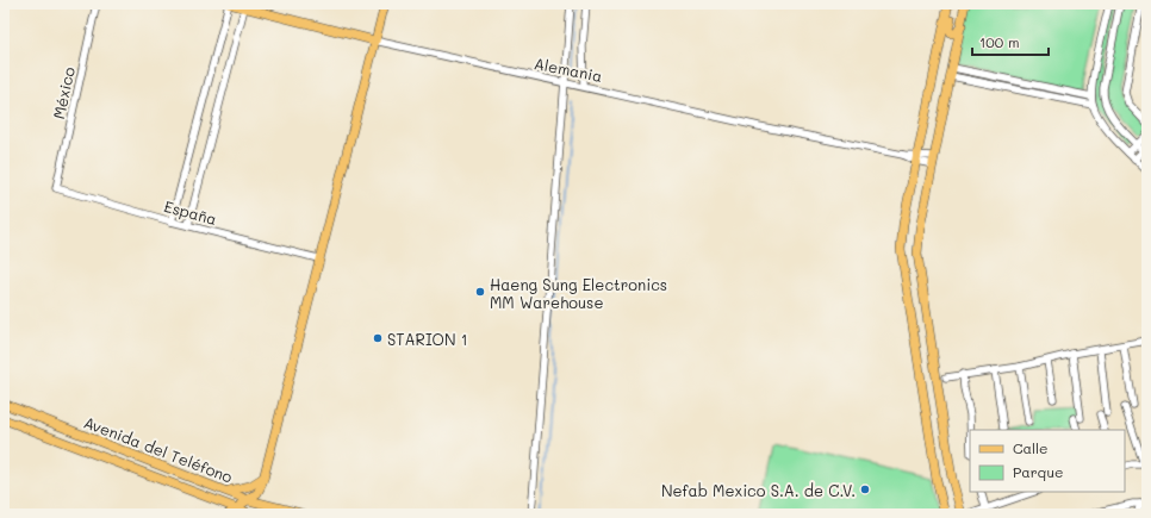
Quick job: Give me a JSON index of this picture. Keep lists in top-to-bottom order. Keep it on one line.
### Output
{"streets":{"main road":["Alemania","Avenida del Teléfono"],"street":["México","España"]},"crossings":[["México","España"]],"places":["Haeng Sung Electronics MM Warehouse","STARION 1","Nefab Mexico S.A. de C.V."],"legend":["Calle","Parque"],"scale_bar":"100 m"}
